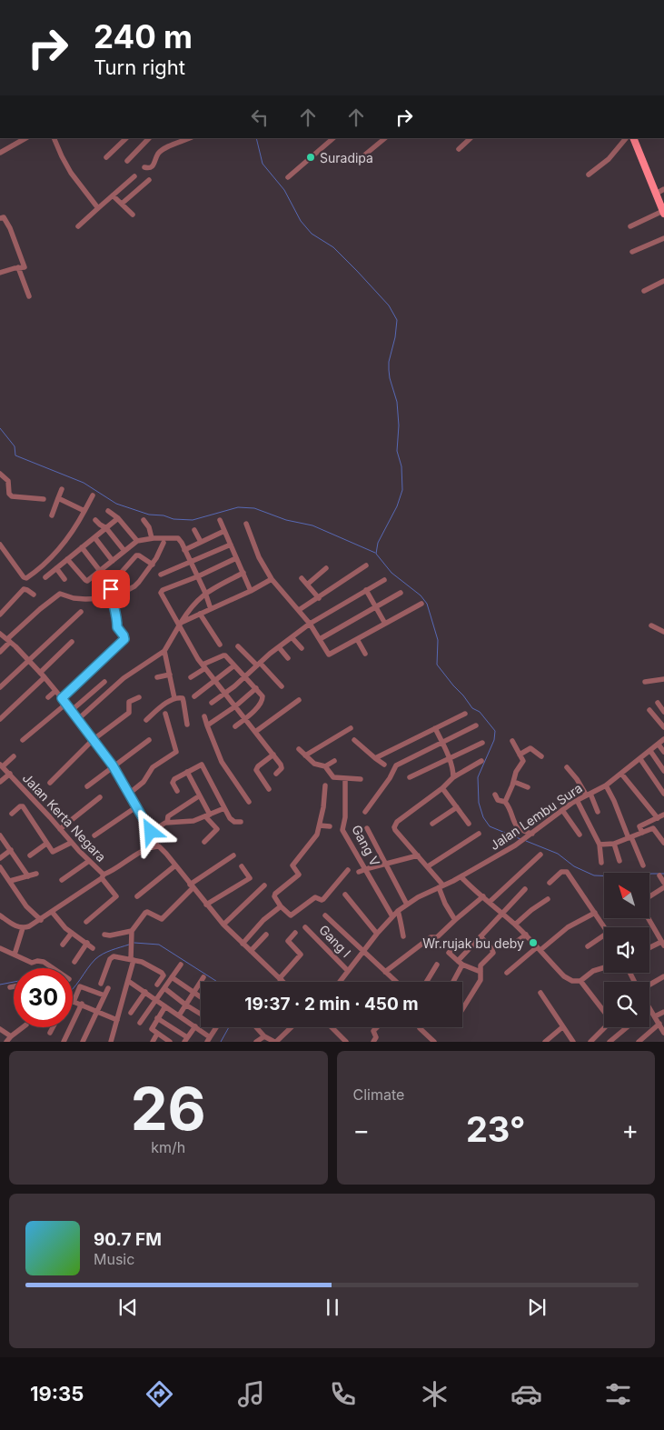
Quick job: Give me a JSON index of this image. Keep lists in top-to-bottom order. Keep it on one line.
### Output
{"streets":{"street":["Jalan Lembu Sura","Jalan Kerta Negara","Gang V","Gang I"]},"crossings":[["Jalan Lembu Sura","Gang V"],["Jalan Lembu Sura","Gang I"]],"places":["Suradipa","Wr.rujak bu deby"],"north":"top left","page":{"turn":["240 m","Turn right"],"limit":"30","trip":"19:37 · 2 min · 450 m","tile":[["26","km/h"],"Climate"],"heat":["−","23°","+"],"song":["90.7 FM","Music"],"tabs":"19:35"}}
